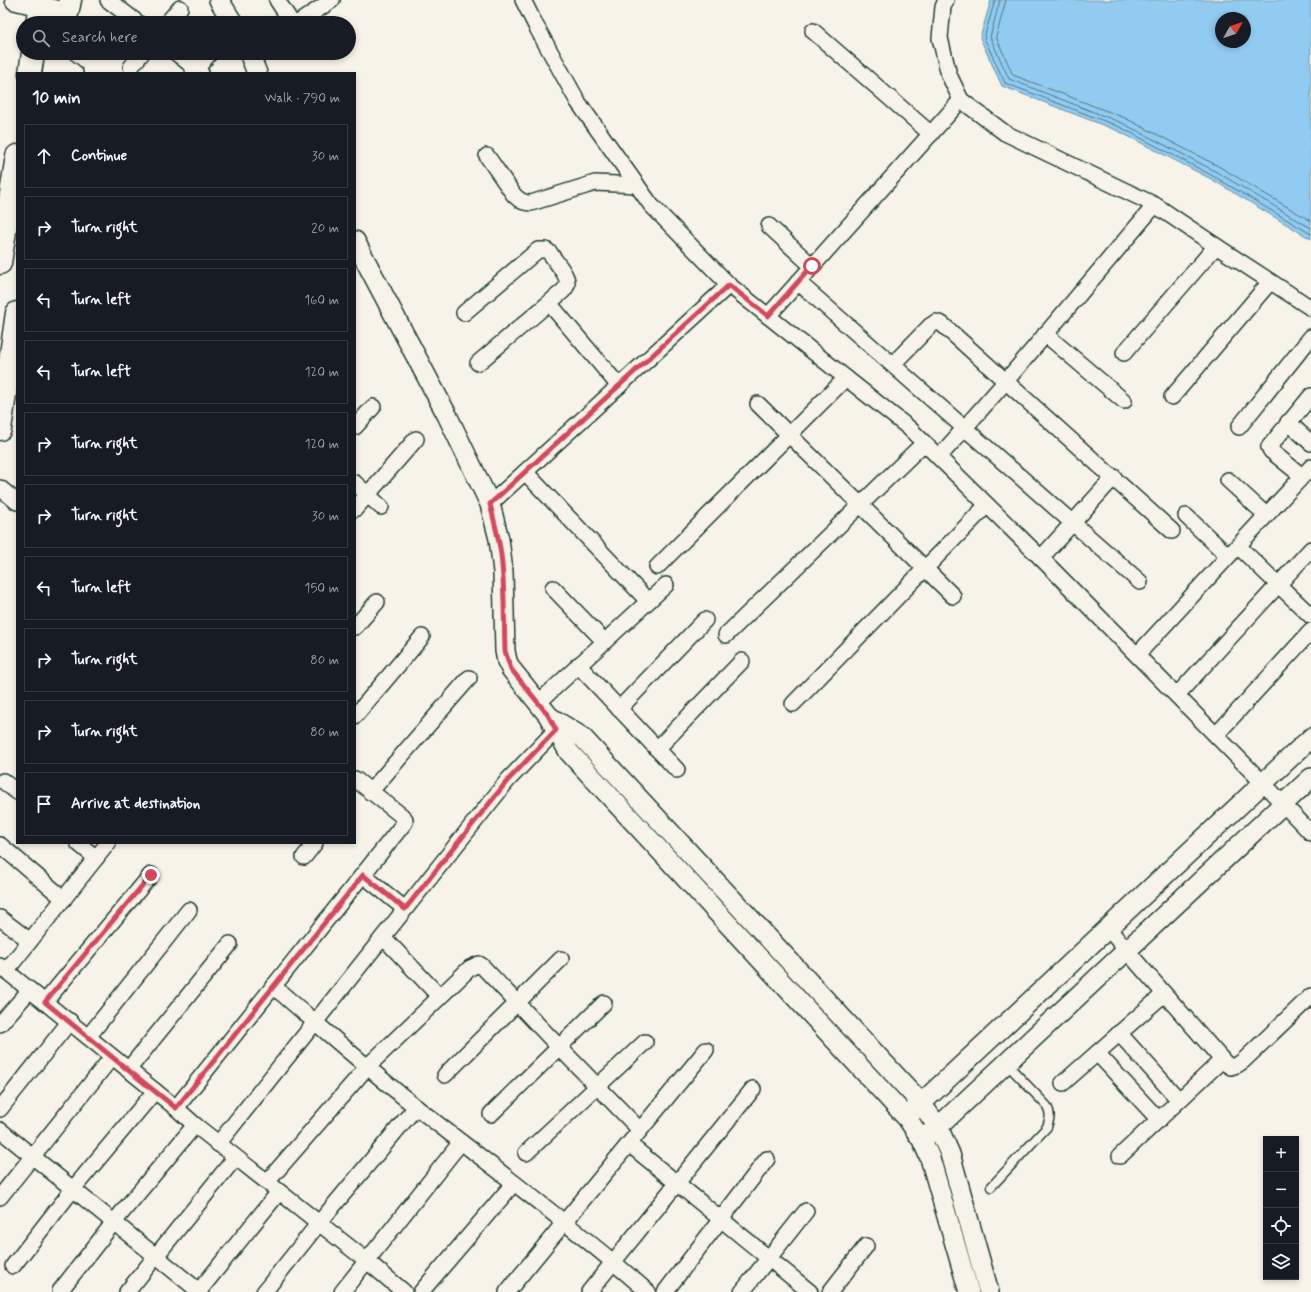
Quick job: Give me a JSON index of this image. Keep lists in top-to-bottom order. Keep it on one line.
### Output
{"north":"top right","page":{"search":"Search here","heading":["10 min","Walk · 790 m"],"list":[["Continue","30 m"],["Turn right","20 m"],["Turn left","160 m"],["Turn left","120 m"],["Turn right","120 m"],["Turn right","30 m"],["Turn left","150 m"],["Turn right","80 m"],["Turn right","80 m"],"Arrive at destination"],"map_buttons":["+","−"]}}
